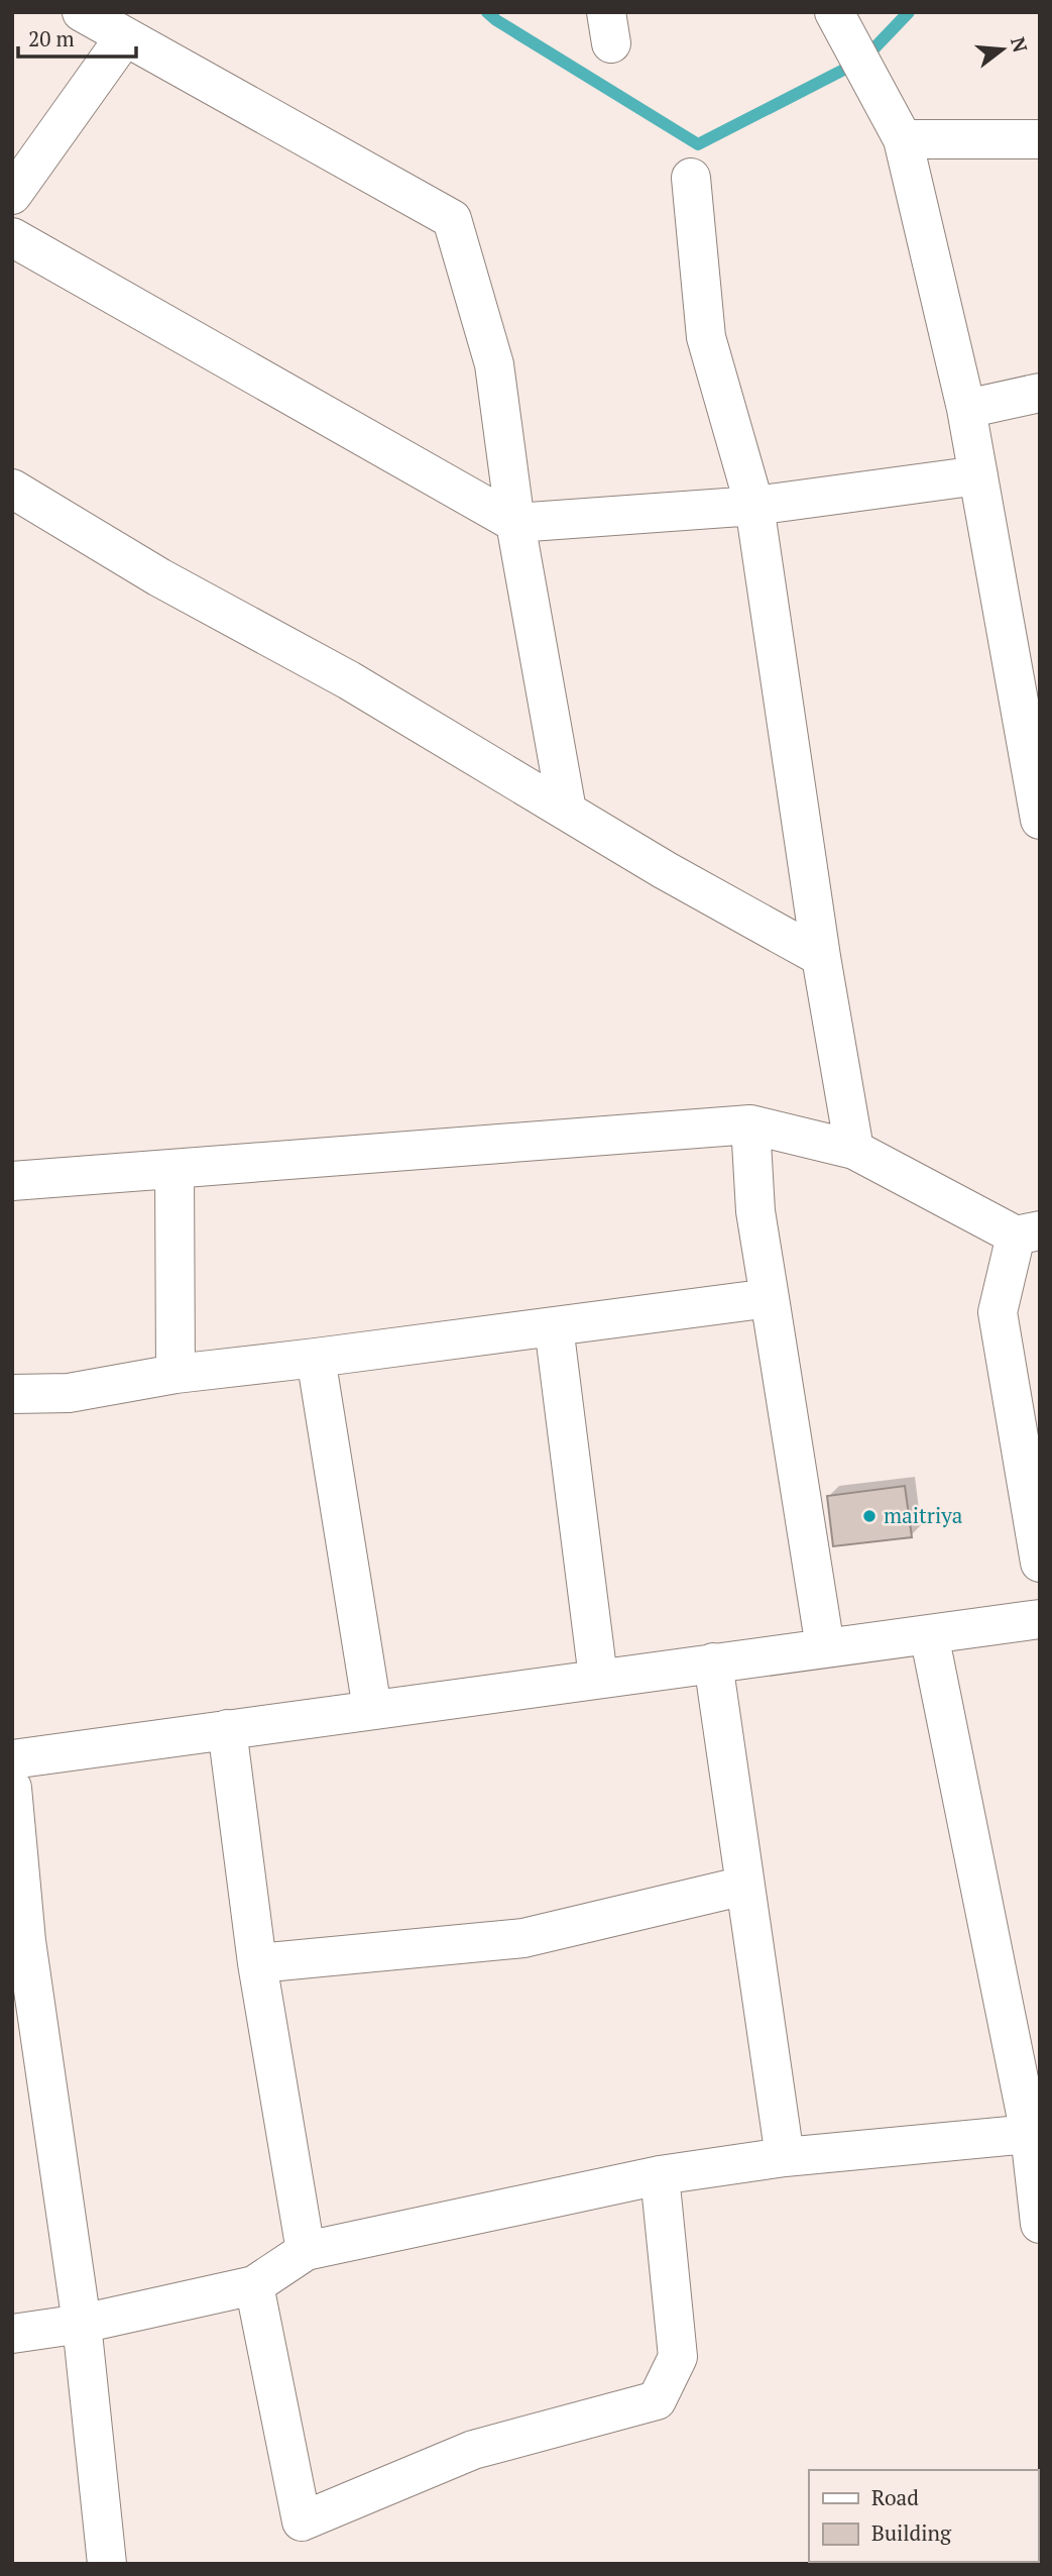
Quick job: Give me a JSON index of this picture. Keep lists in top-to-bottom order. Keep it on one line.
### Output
{"places":["maitriya"],"legend":["Road","Building"],"scale_bar":"20 m","north":"right"}
